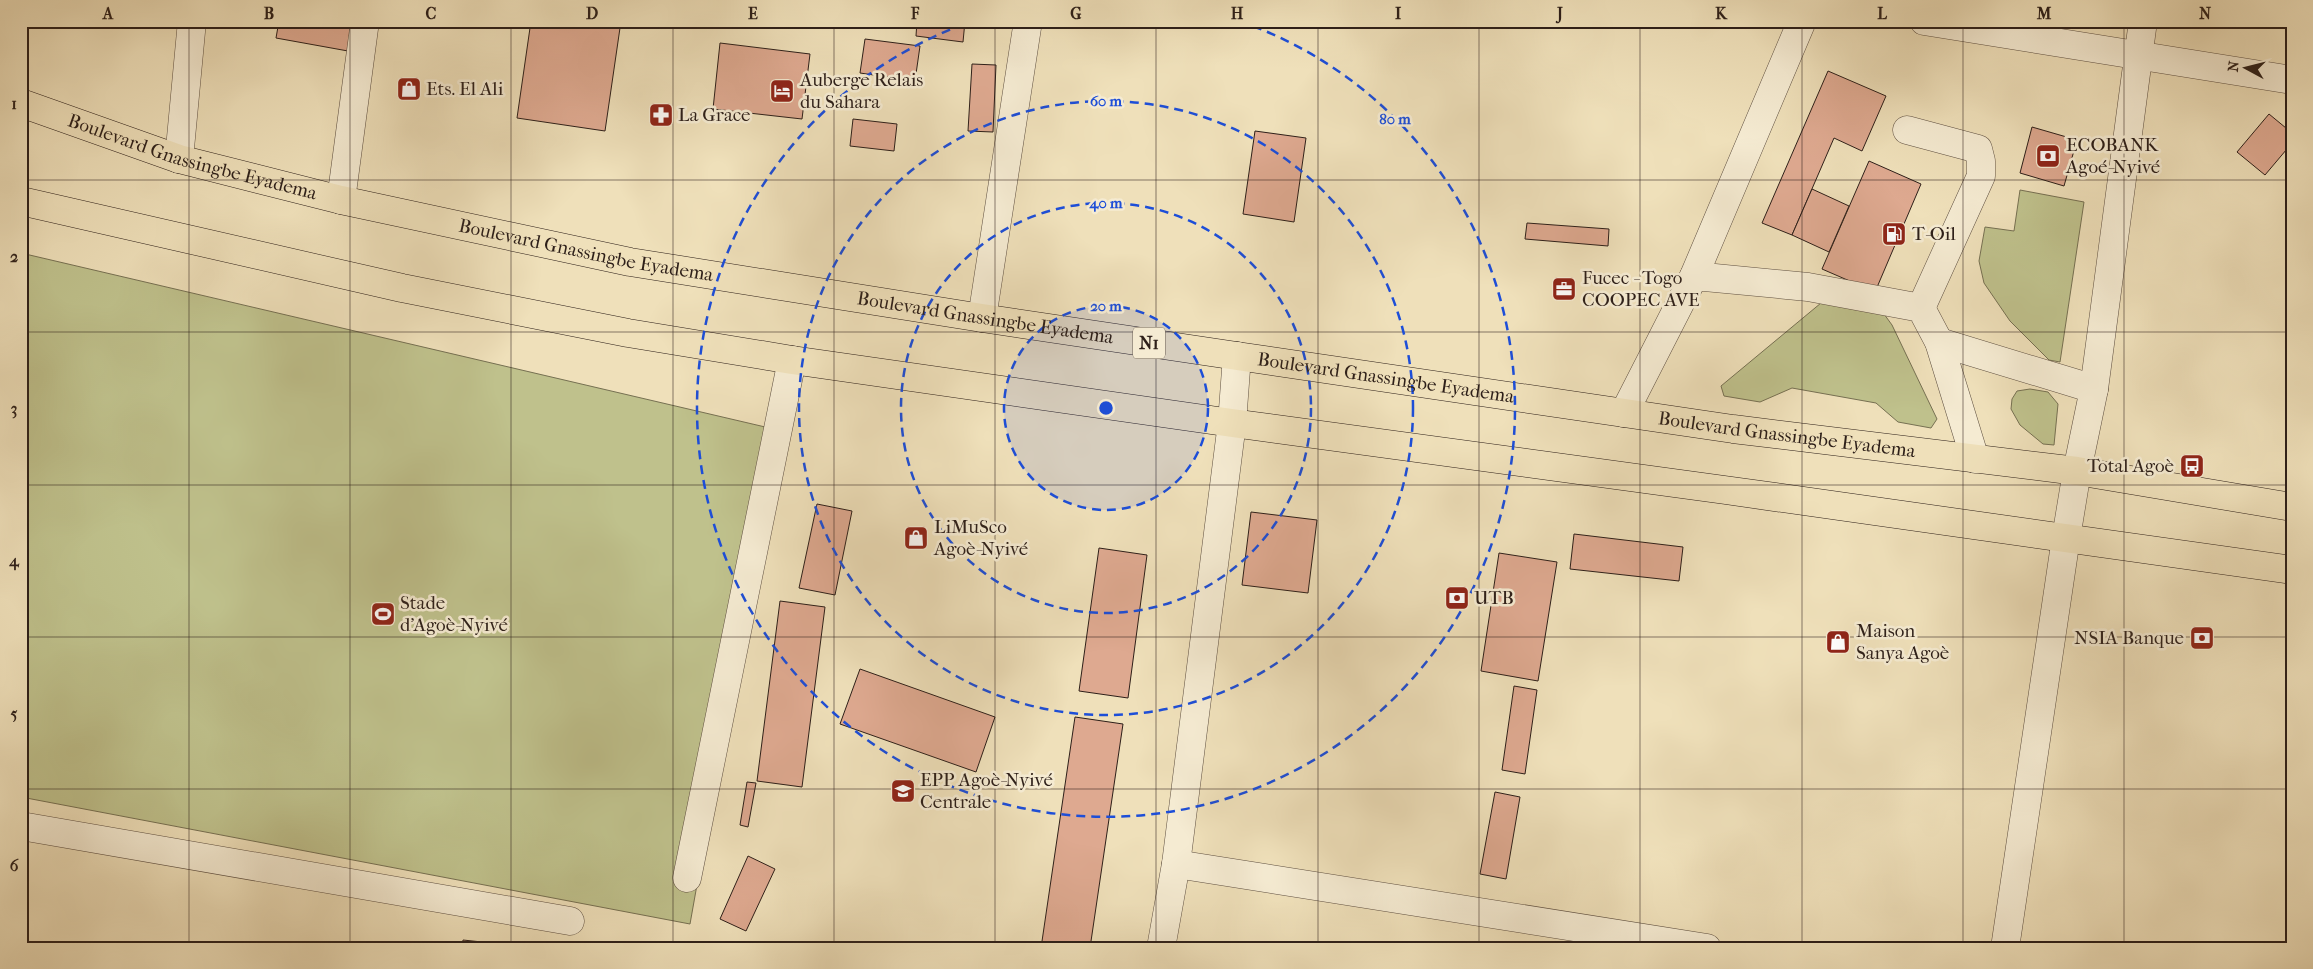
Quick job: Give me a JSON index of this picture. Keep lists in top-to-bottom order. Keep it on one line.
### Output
{"streets":{"highway":["Boulevard Gnassingbe Eyadema","N1"]},"places":{"shop":["Ets. El Ali","LiMuSco Agoè-Nyivé","Maison Sanya Agoè"],"hotel":["Auberge Relais du Sahara"],"pharmacy":["La Grace"],"bank":["ECOBANK Agoé-Nyivé","UTB","NSIA Banque"],"fuel station":["T-Oil"],"office":["Fucec - Togo COOPEC AVE"],"bus stop":["Total Agoè"],"sports":["Stade d'Agoè-Nyivé"],"school or university":["EPP Agoè-Nyivé Centrale"]},"north":"left","grid":{"columns":["A","B","C","D","E","F","G","H","I","J","K","L","M","N"],"rows":["1","2","3","4","5","6"]},"rings":["60 m","80 m","40 m","20 m"]}
